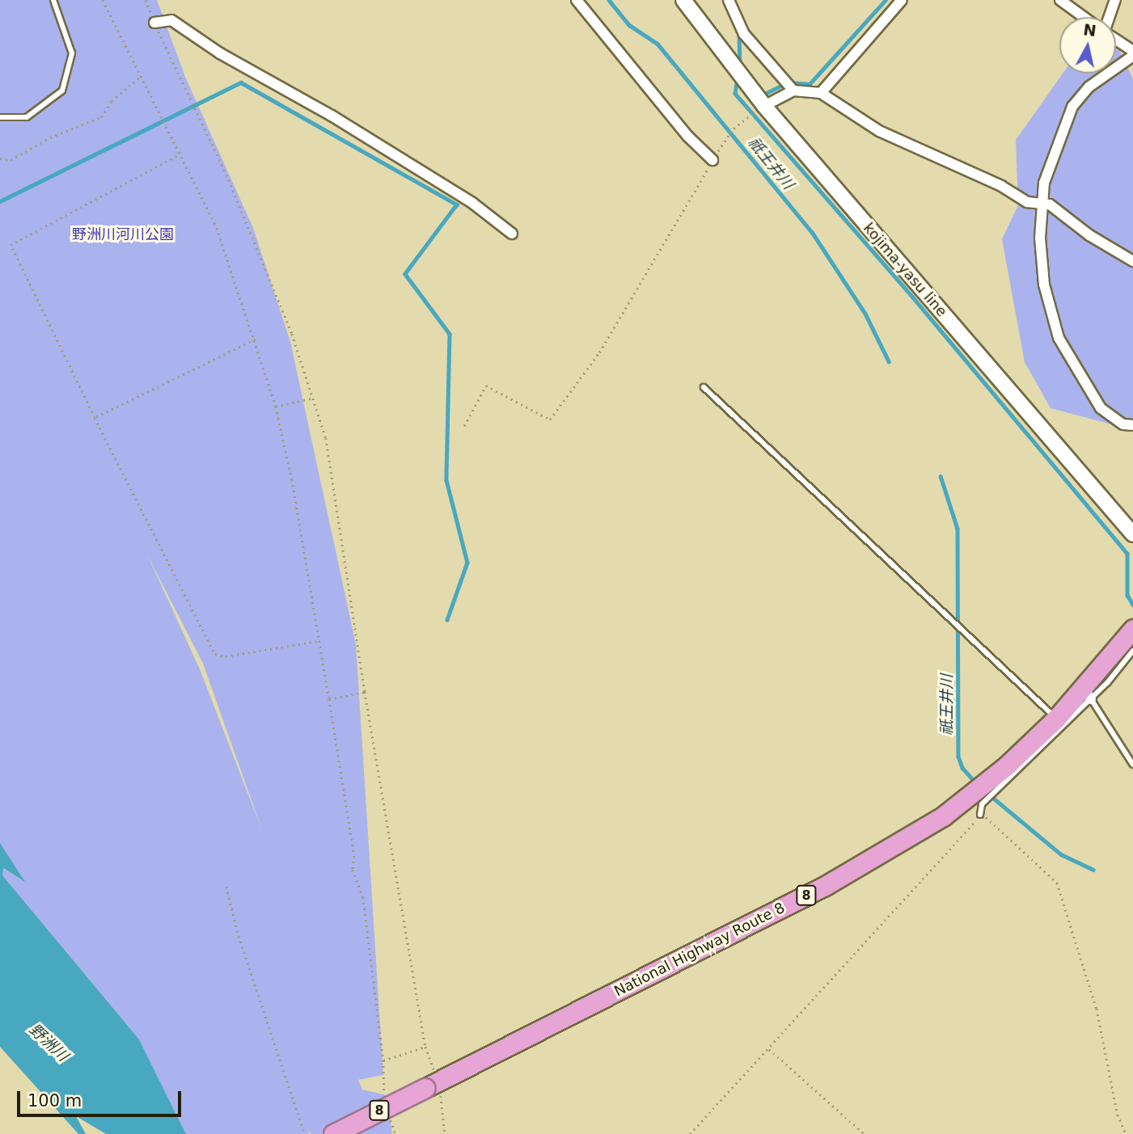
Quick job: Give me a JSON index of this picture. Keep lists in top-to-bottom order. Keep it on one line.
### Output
{"streets":{"highway":["8","National Highway Route 8"],"main road":["kojima-yasu line"]},"water":["祇王井川","野洲川"],"parks":["野洲川河川公園"],"scale_bar":"100 m","north":"top"}
